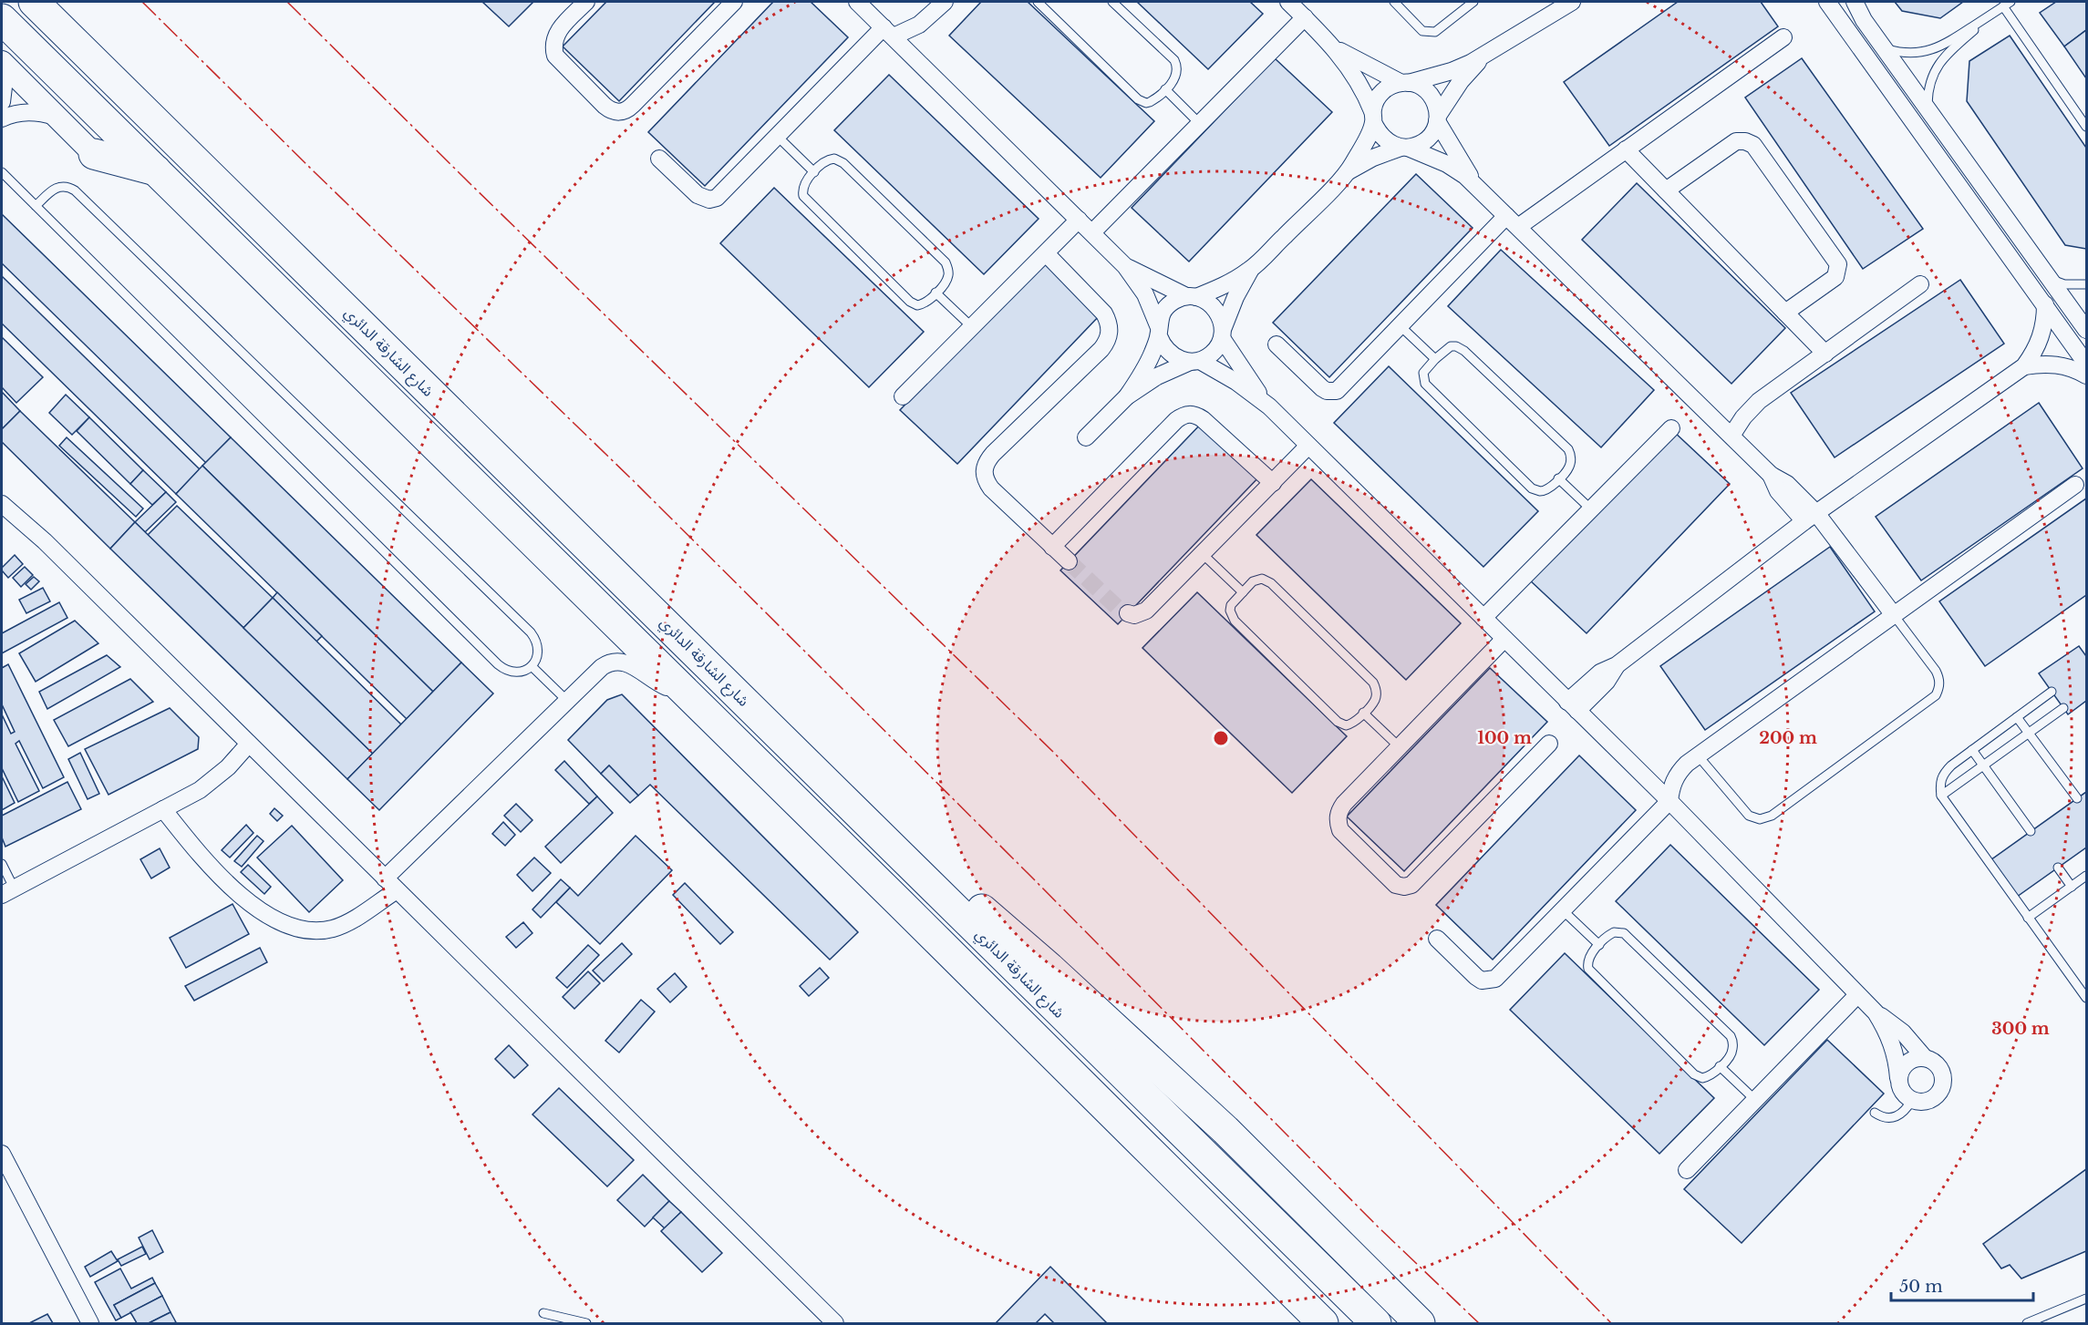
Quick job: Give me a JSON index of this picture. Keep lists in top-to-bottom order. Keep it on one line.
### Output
{"streets":{"highway":["شارع الشارقة الدائري"]},"scale_bar":"50 m","rings":["100 m","200 m","300 m"]}
